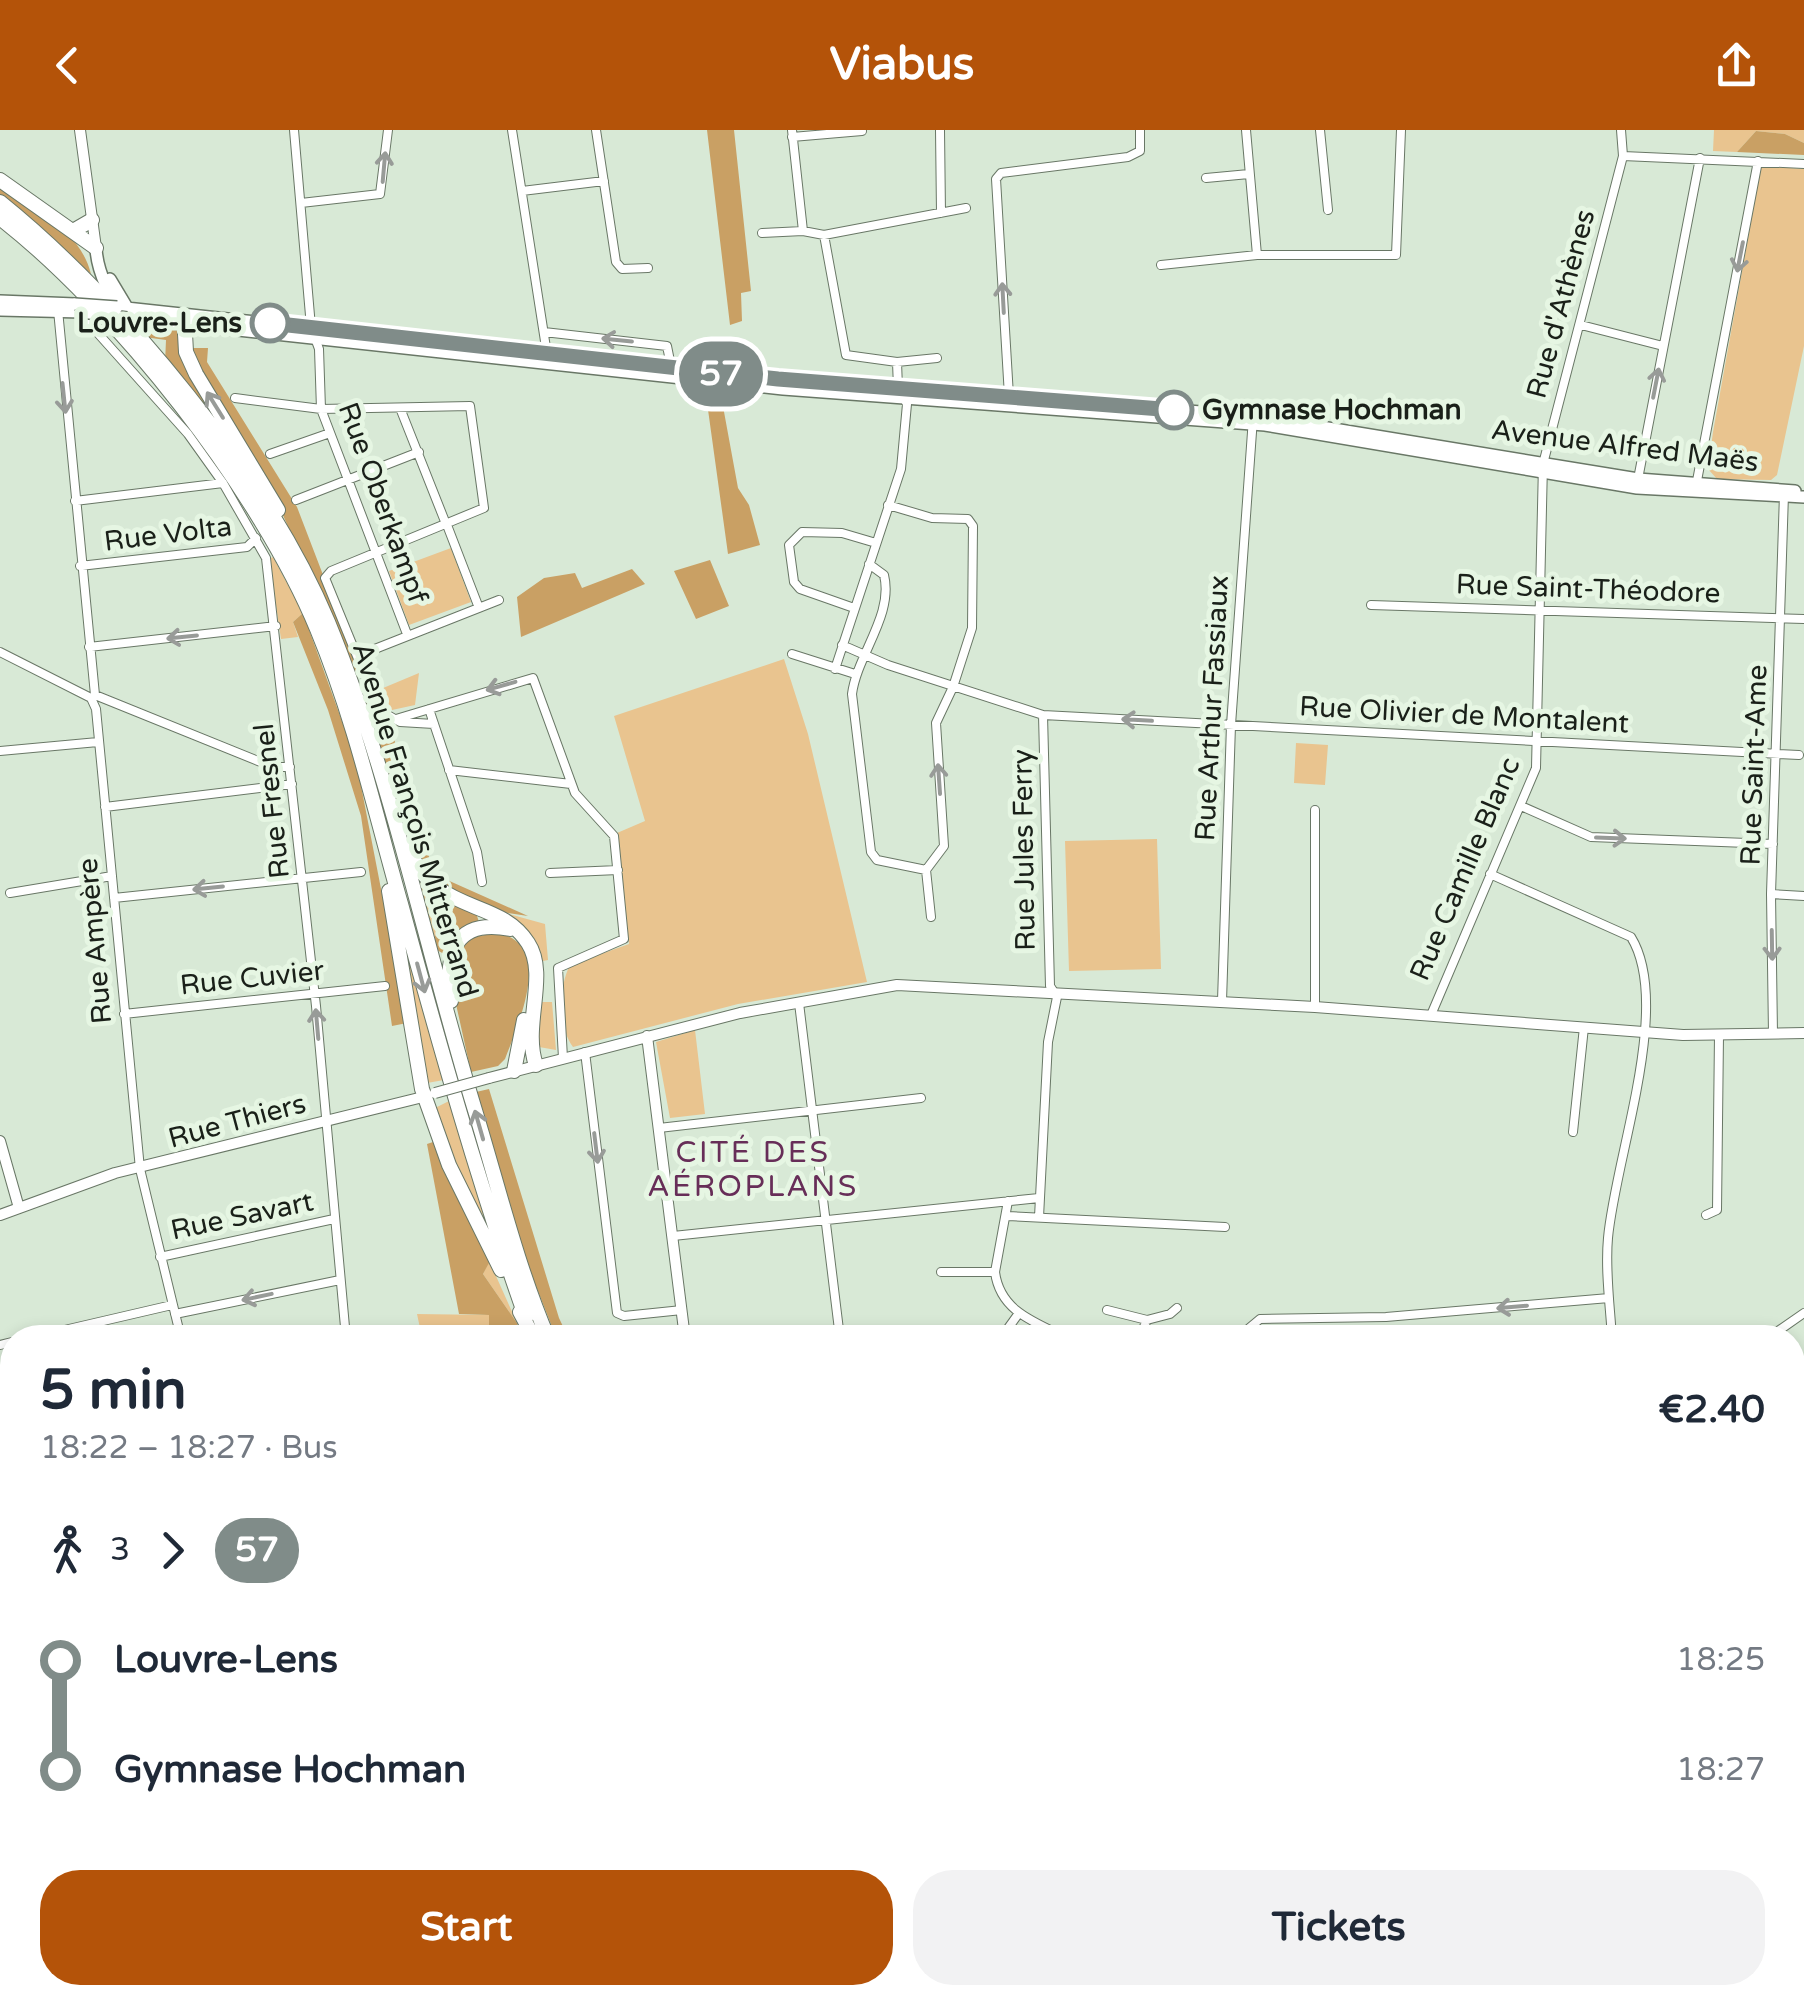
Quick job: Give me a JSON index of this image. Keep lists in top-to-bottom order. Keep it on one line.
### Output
{"streets":{"highway":["Avenue François Mitterrand"],"main road":["Avenue Alfred Maës"],"street":["Rue d'Athènes","Rue Oberkampf","Rue Volta","Rue Saint-Théodore","Rue Arthur Fassiaux","Rue Olivier de Montalent","Rue Saint-Ame","Rue Fresnel","Rue Jules Ferry","Rue Camille Blanc","Rue Ampère","Rue Cuvier","Rue Thiers","Rue Savart"]},"crossings":[["Rue d'Athènes","Avenue Alfred Maës"],["Rue d'Athènes","Rue Saint-Théodore"],["Rue d'Athènes","Rue Camille Blanc"],["Avenue Alfred Maës","Rue Oberkampf"],["Avenue Alfred Maës","Rue Arthur Fassiaux"],["Avenue Alfred Maës","Rue Saint-Ame"],["Rue Volta","Rue Fresnel"],["Rue Saint-Théodore","Rue Saint-Ame"],["Rue Saint-Théodore","Rue Camille Blanc"],["Rue Arthur Fassiaux","Rue Olivier de Montalent"],["Rue Arthur Fassiaux","Rue Jules Ferry"],["Rue Arthur Fassiaux","Rue Thiers"],["Rue Olivier de Montalent","Rue Saint-Ame"],["Rue Olivier de Montalent","Rue Jules Ferry"],["Rue Olivier de Montalent","Rue Camille Blanc"],["Rue Saint-Ame","Rue Thiers"],["Rue Fresnel","Rue Cuvier"],["Rue Fresnel","Rue Thiers"],["Rue Fresnel","Rue Savart"],["Rue Jules Ferry","Rue Thiers"],["Rue Camille Blanc","Rue Thiers"],["Rue Ampère","Rue Cuvier"],["Rue Ampère","Rue Thiers"],["Rue Ampère","Rue Savart"]],"districts":["CITÉ DES AÉROPLANS"],"places":["Louvre-Lens","Gymnase Hochman"],"lines":["bus line 57"],"page":{"header":"Viabus","on_map":"57","heading":["5 min","18:22 – 18:27 · Bus","€2.40"],"legs":["3","57"],"list":[{"name":"Louvre-Lens","value":"18:25"},{"name":"Gymnase Hochman","value":"18:27"}],"buttons":["Start","Tickets"]}}
